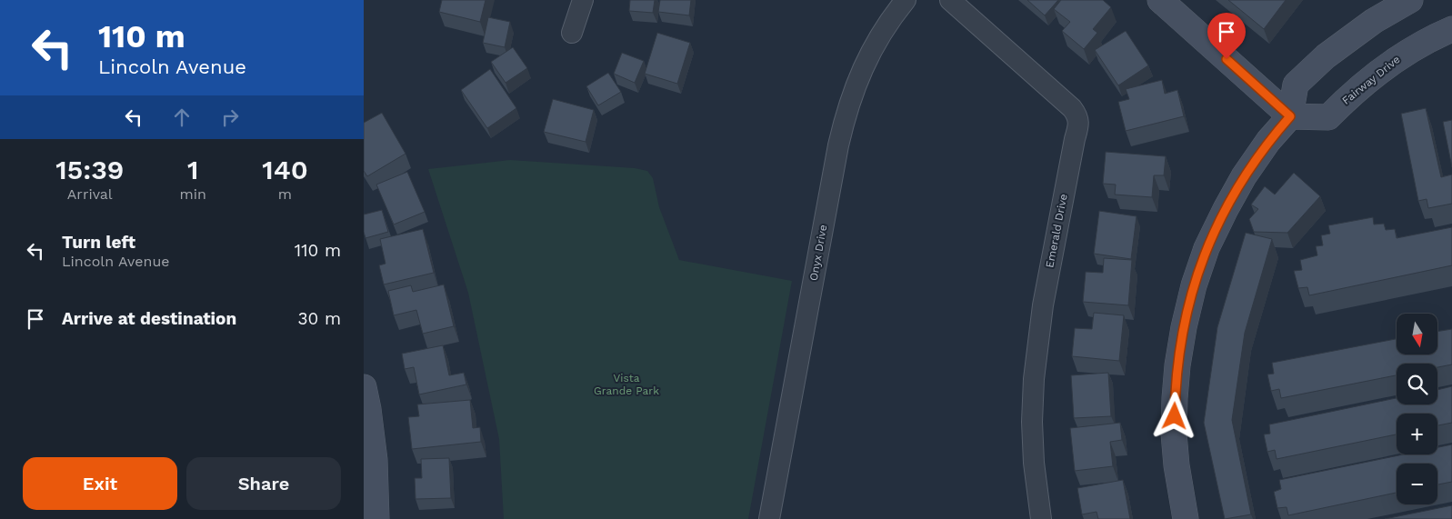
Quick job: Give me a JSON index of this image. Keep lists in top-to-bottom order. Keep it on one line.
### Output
{"streets":{"street":["Fairway Drive","Emerald Drive","Onyx Drive"]},"parks":["Vista Grande Park"],"north":"bottom","page":{"turn":["110 m","Lincoln Avenue"],"eta":["15:39","Arrival","1","min","140","m"],"list":[{"name":"Turn left","note":"Lincoln Avenue","value":"110 m"},{"name":"Arrive at destination","value":"30 m"}],"map_buttons":["+","−"],"buttons":["Exit","Share"]}}
